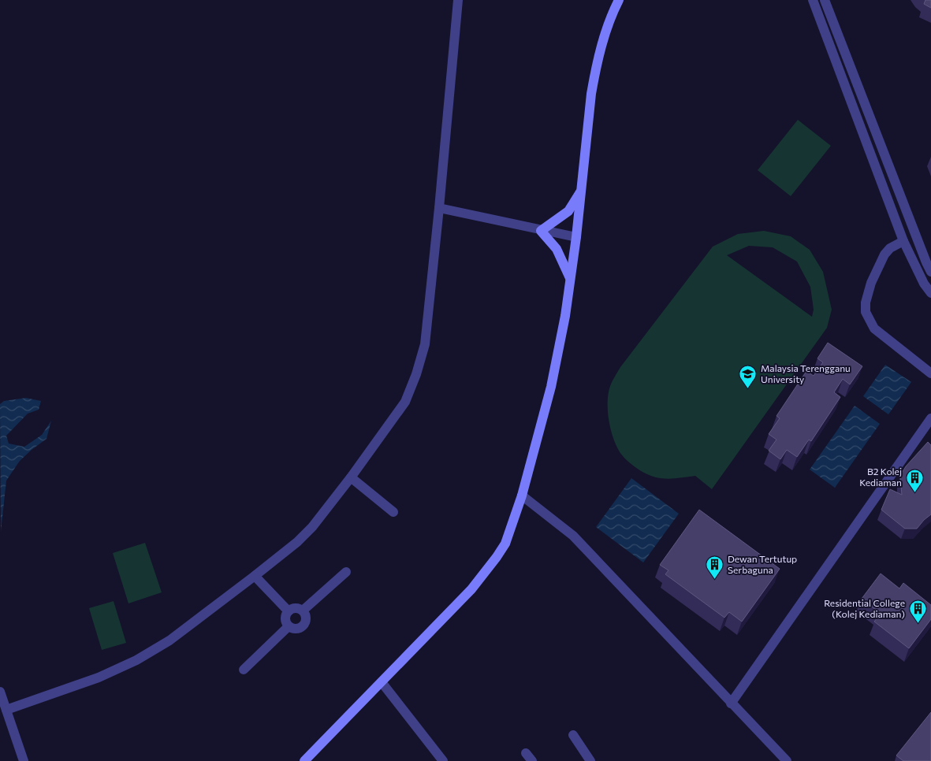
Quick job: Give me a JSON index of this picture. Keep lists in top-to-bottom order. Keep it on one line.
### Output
{"places":{"school or university":["Malaysia Terengganu University"],"building":["B2 Kolej Kediaman","Dewan Tertutup Serbaguna","Residential College (Kolej Kediaman)"]}}
